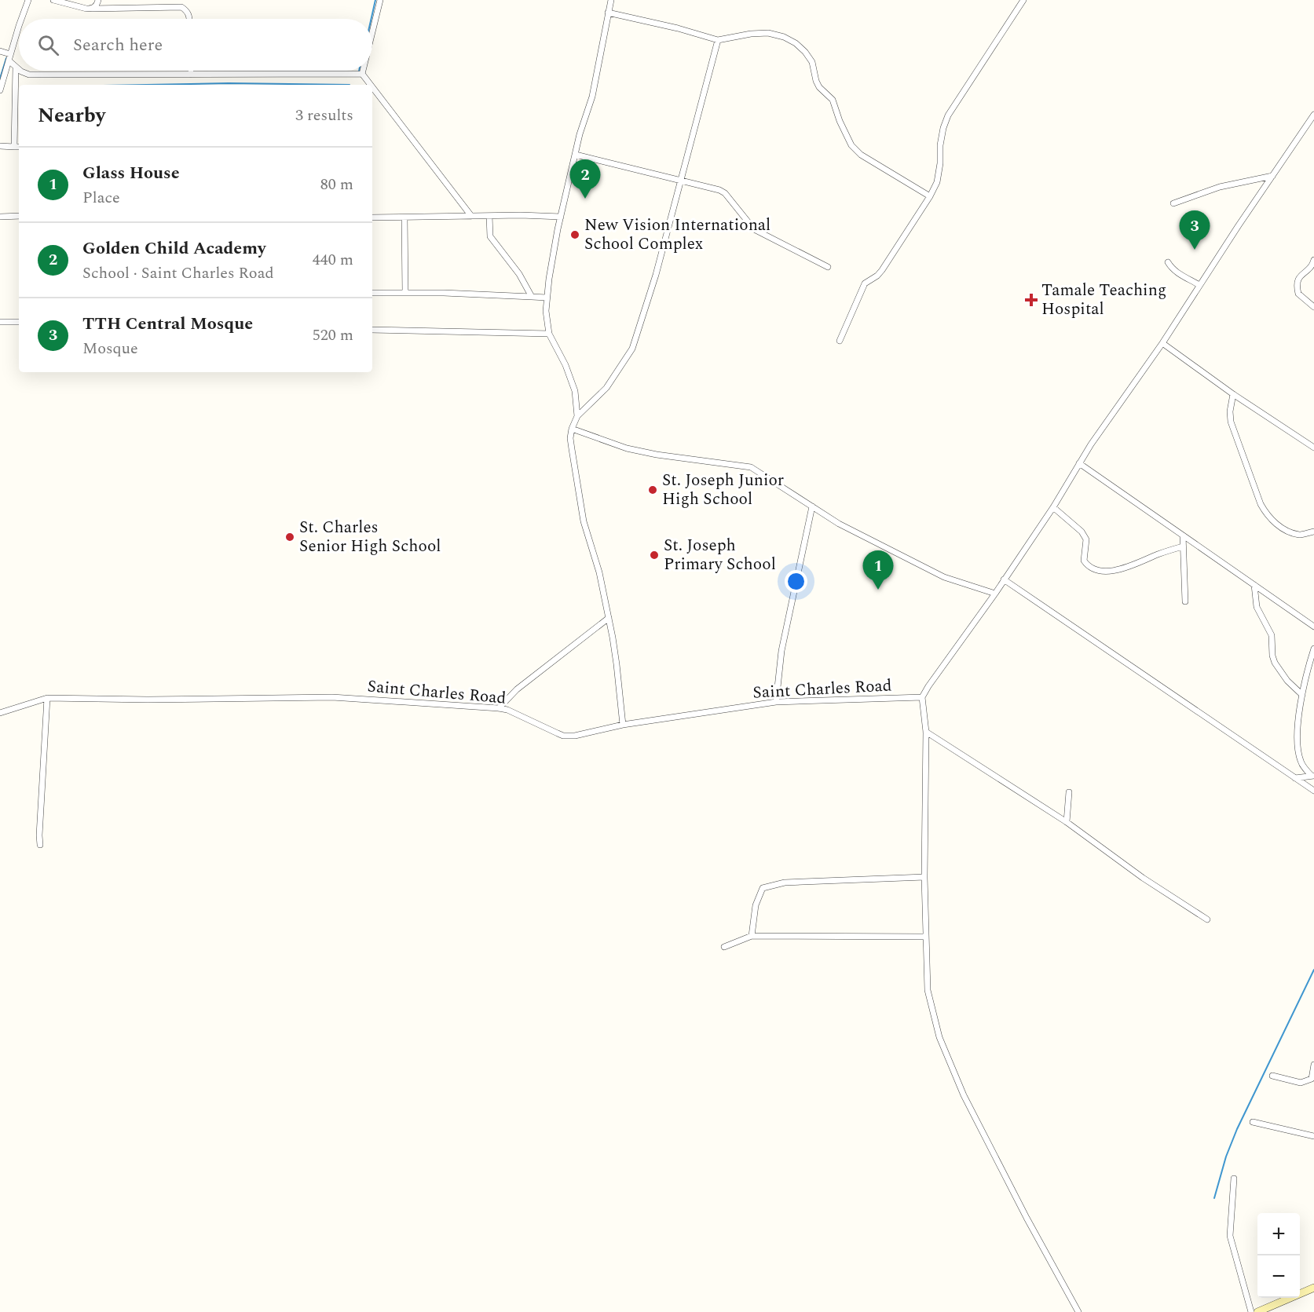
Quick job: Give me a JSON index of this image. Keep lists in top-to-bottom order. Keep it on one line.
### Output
{"streets":{"street":["Saint Charles Road"]},"places":{"other":["New Vision International School Complex","St. Joseph Junior High School","St. Charles Senior High School","St. Joseph Primary School"],"health":["Tamale Teaching Hospital"]},"page":{"search":"Search here","heading":["Nearby","3 results"],"list":[{"mark":"1","name":"Glass House","note":"Place","value":"80 m"},{"mark":"2","name":"Golden Child Academy","note":"School · Saint Charles Road","value":"440 m"},{"mark":"3","name":"TTH Central Mosque","note":"Mosque","value":"520 m"}],"pins":["2","3","1"],"map_buttons":["+","−"]}}
